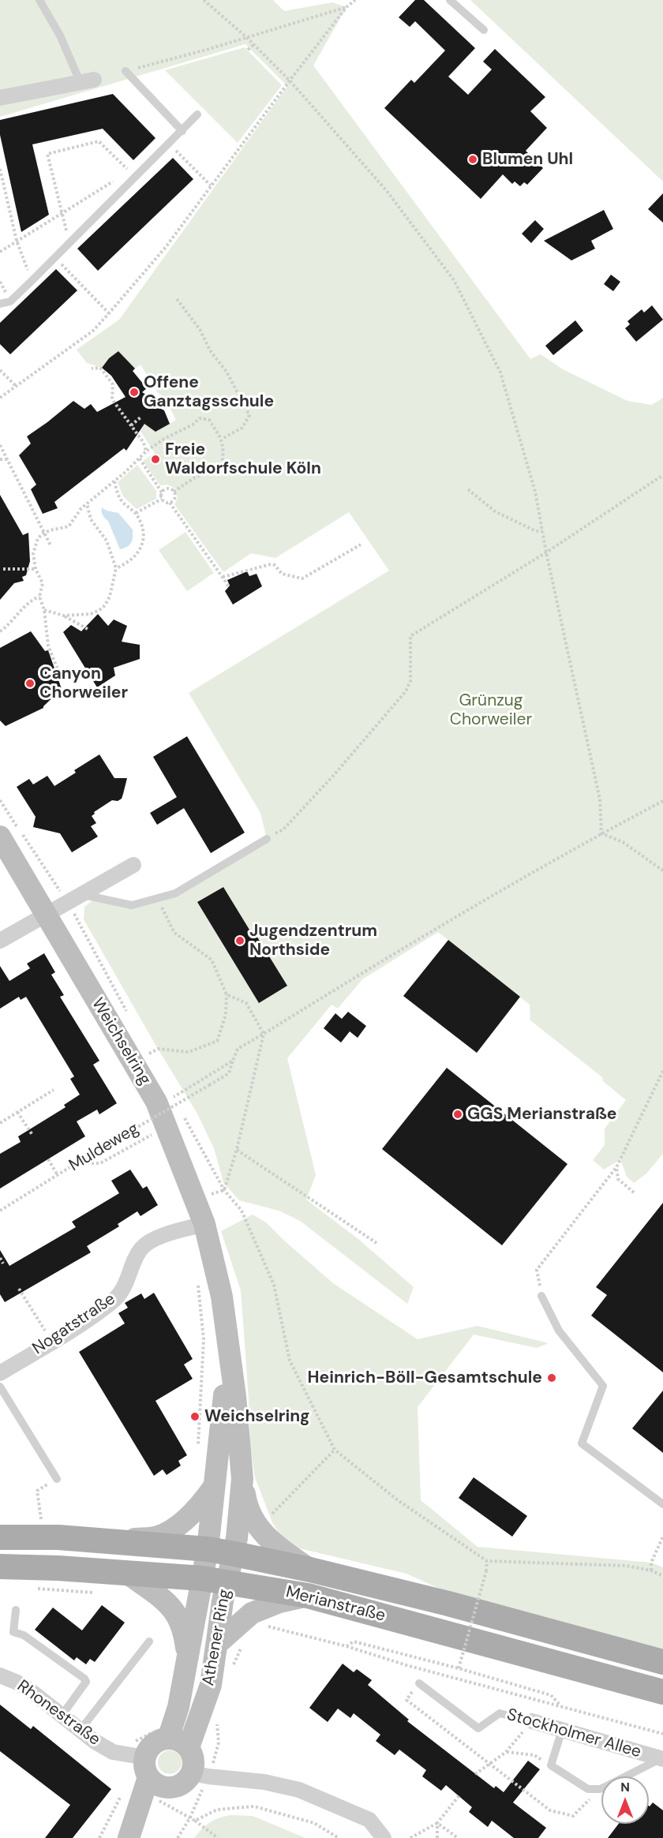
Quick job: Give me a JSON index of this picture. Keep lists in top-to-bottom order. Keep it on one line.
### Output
{"streets":{"main road":["Merianstraße"],"street":["Weichselring","Nogatstraße","Athener Ring","Rhonestraße","Stockholmer Allee"],"path":["Muldeweg"]},"crossings":[["Weichselring","Nogatstraße"],["Weichselring","Merianstraße"],["Weichselring","Athener Ring"],["Merianstraße","Athener Ring"],["Athener Ring","Rhonestraße"]],"parks":["Grünzug Chorweiler"],"places":["Blumen Uhl","Offene Ganztagsschule","Freie Waldorfschule Köln","Canyon Chorweiler","Jugendzentrum Northside","GGS Merianstraße","Heinrich-Böll-Gesamtschule","Weichselring"],"north":"top"}
